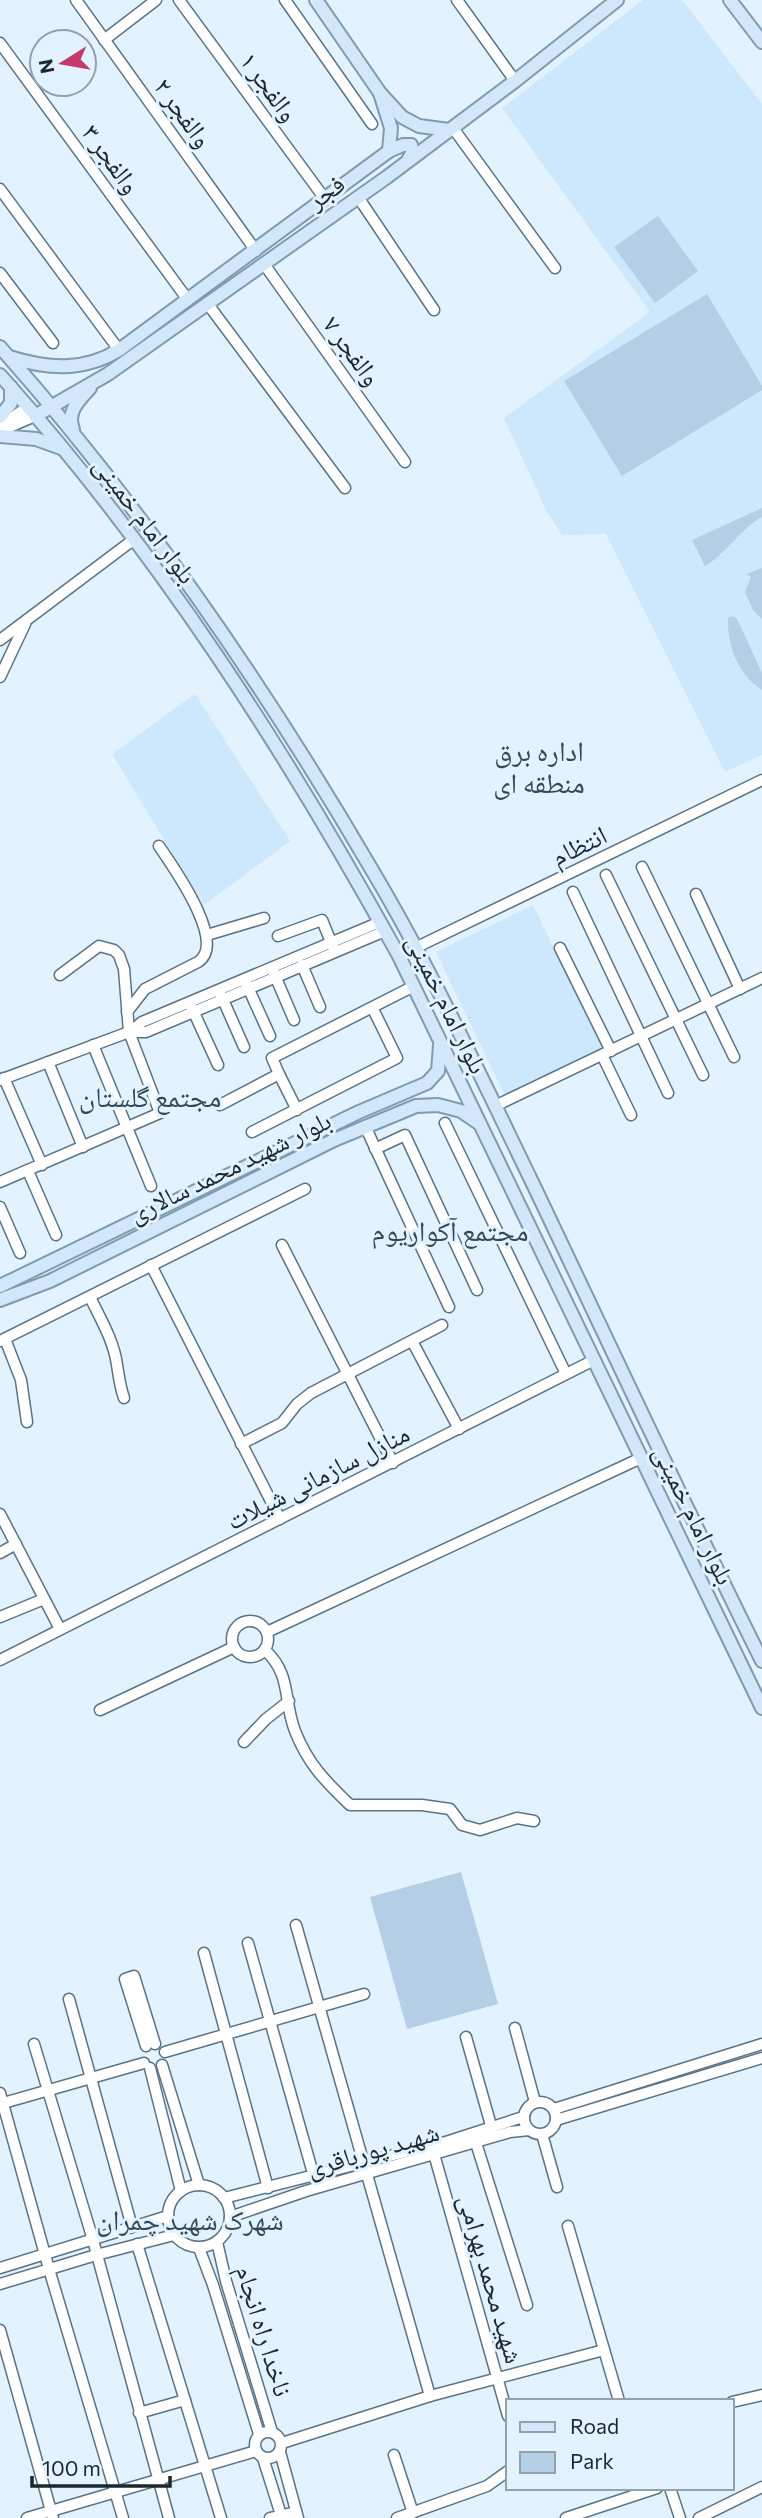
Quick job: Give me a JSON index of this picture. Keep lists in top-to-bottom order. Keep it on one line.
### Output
{"streets":{"main road":["فجر","بلوار امام خمینی","بلوار شهید محمد سالاری"],"street":["والفجر ۱","والفجر ۲","والفجر ۳","والفجر ۷","انتظام","منازل سازمانی شیلات","شهید پورباقری","شهید محمد بهرامی","ناخدا راه انجام"]},"crossings":[["والفجر ۱","فجر"],["والفجر ۲","فجر"],["والفجر ۳","فجر"],["فجر","والفجر ۷"],["فجر","بلوار امام خمینی"],["بلوار امام خمینی","انتظام"],["بلوار امام خمینی","بلوار شهید محمد سالاری"],["بلوار امام خمینی","منازل سازمانی شیلات"],["شهید پورباقری","شهید محمد بهرامی"],["شهید پورباقری","ناخدا راه انجام"]],"districts":["اداره برق منطقه ای","مجتمع گلستان","مجتمع آکواریوم","شهرک شهید چمران"],"legend":["Road","Park"],"scale_bar":"100 m","north":"left"}
